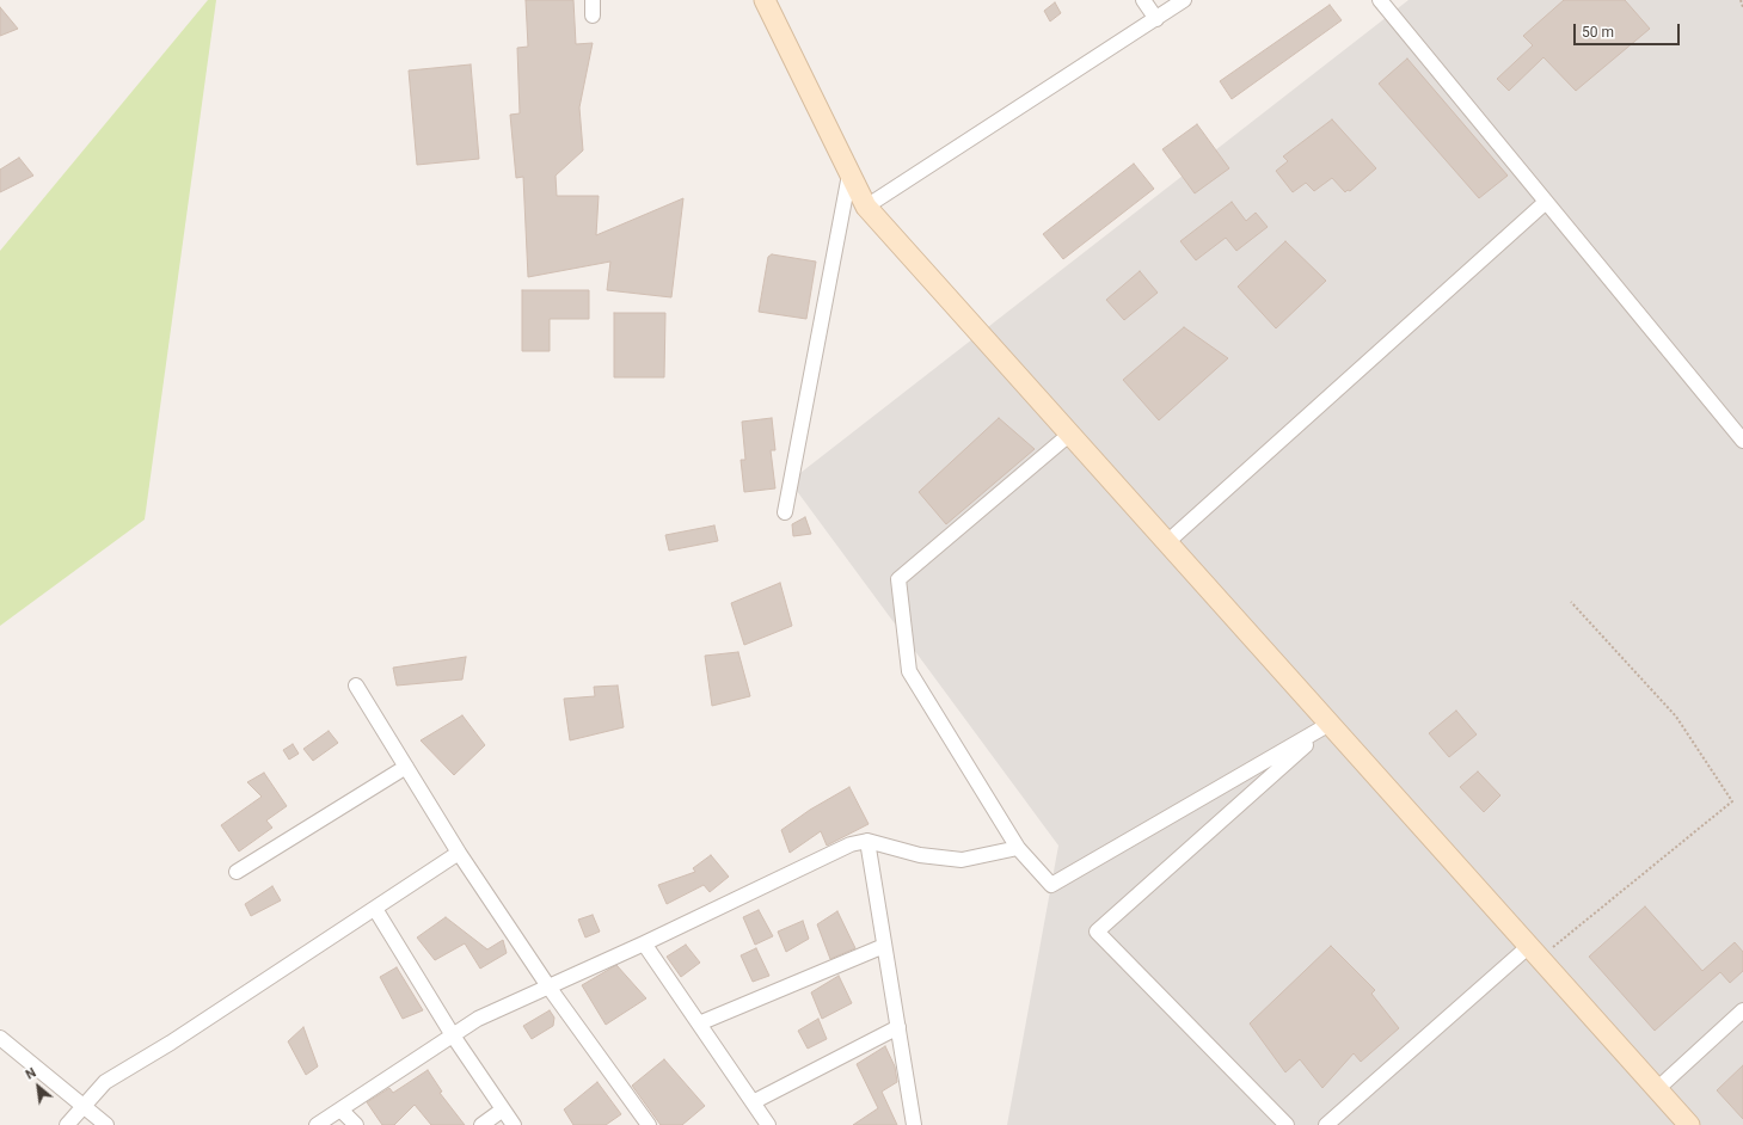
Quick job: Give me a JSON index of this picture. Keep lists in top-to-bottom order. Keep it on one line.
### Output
{"scale_bar":"50 m","north":"top left"}
